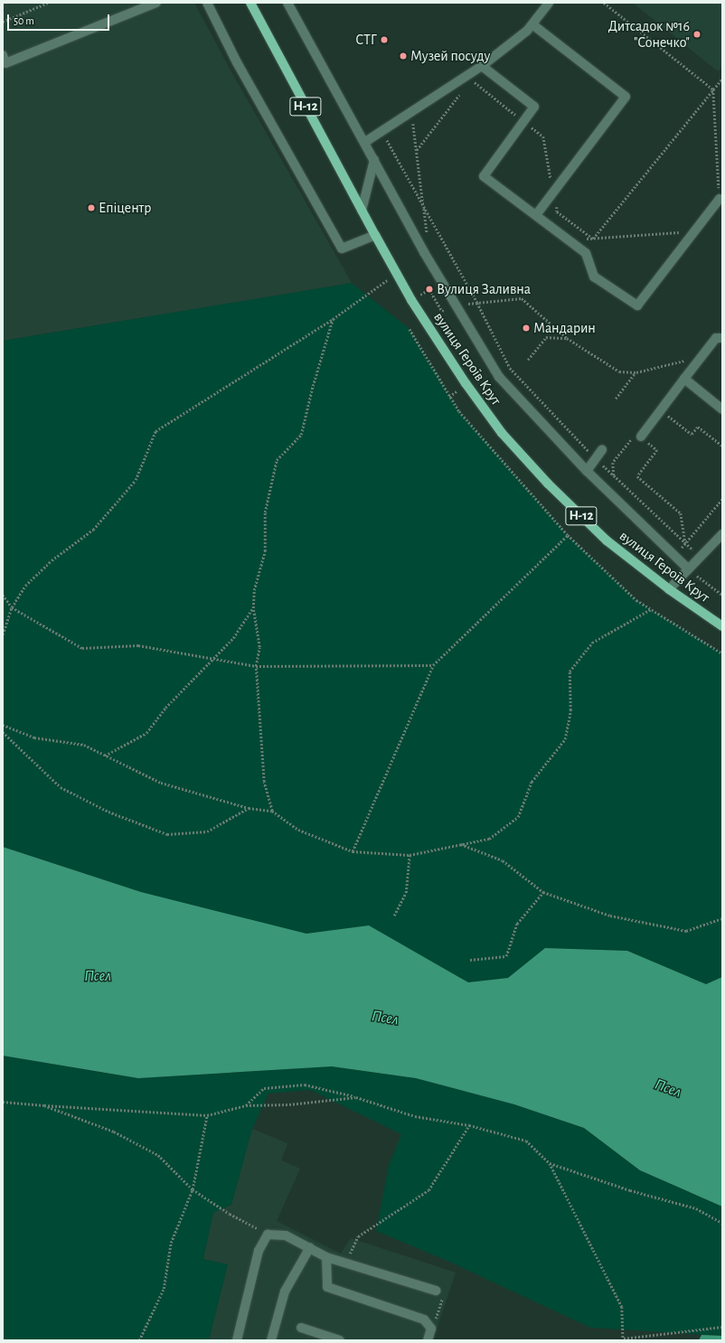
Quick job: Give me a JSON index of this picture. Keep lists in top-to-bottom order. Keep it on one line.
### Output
{"streets":{"main road":["Н-12","вулиця Героїв Крут"]},"water":["Псел"],"places":["Дитсадок №16 \"Сонечко\"","СТГ","Музей посуду","Епіцентр","Вулиця Заливна","Мандарин"],"scale_bar":"50 m"}
